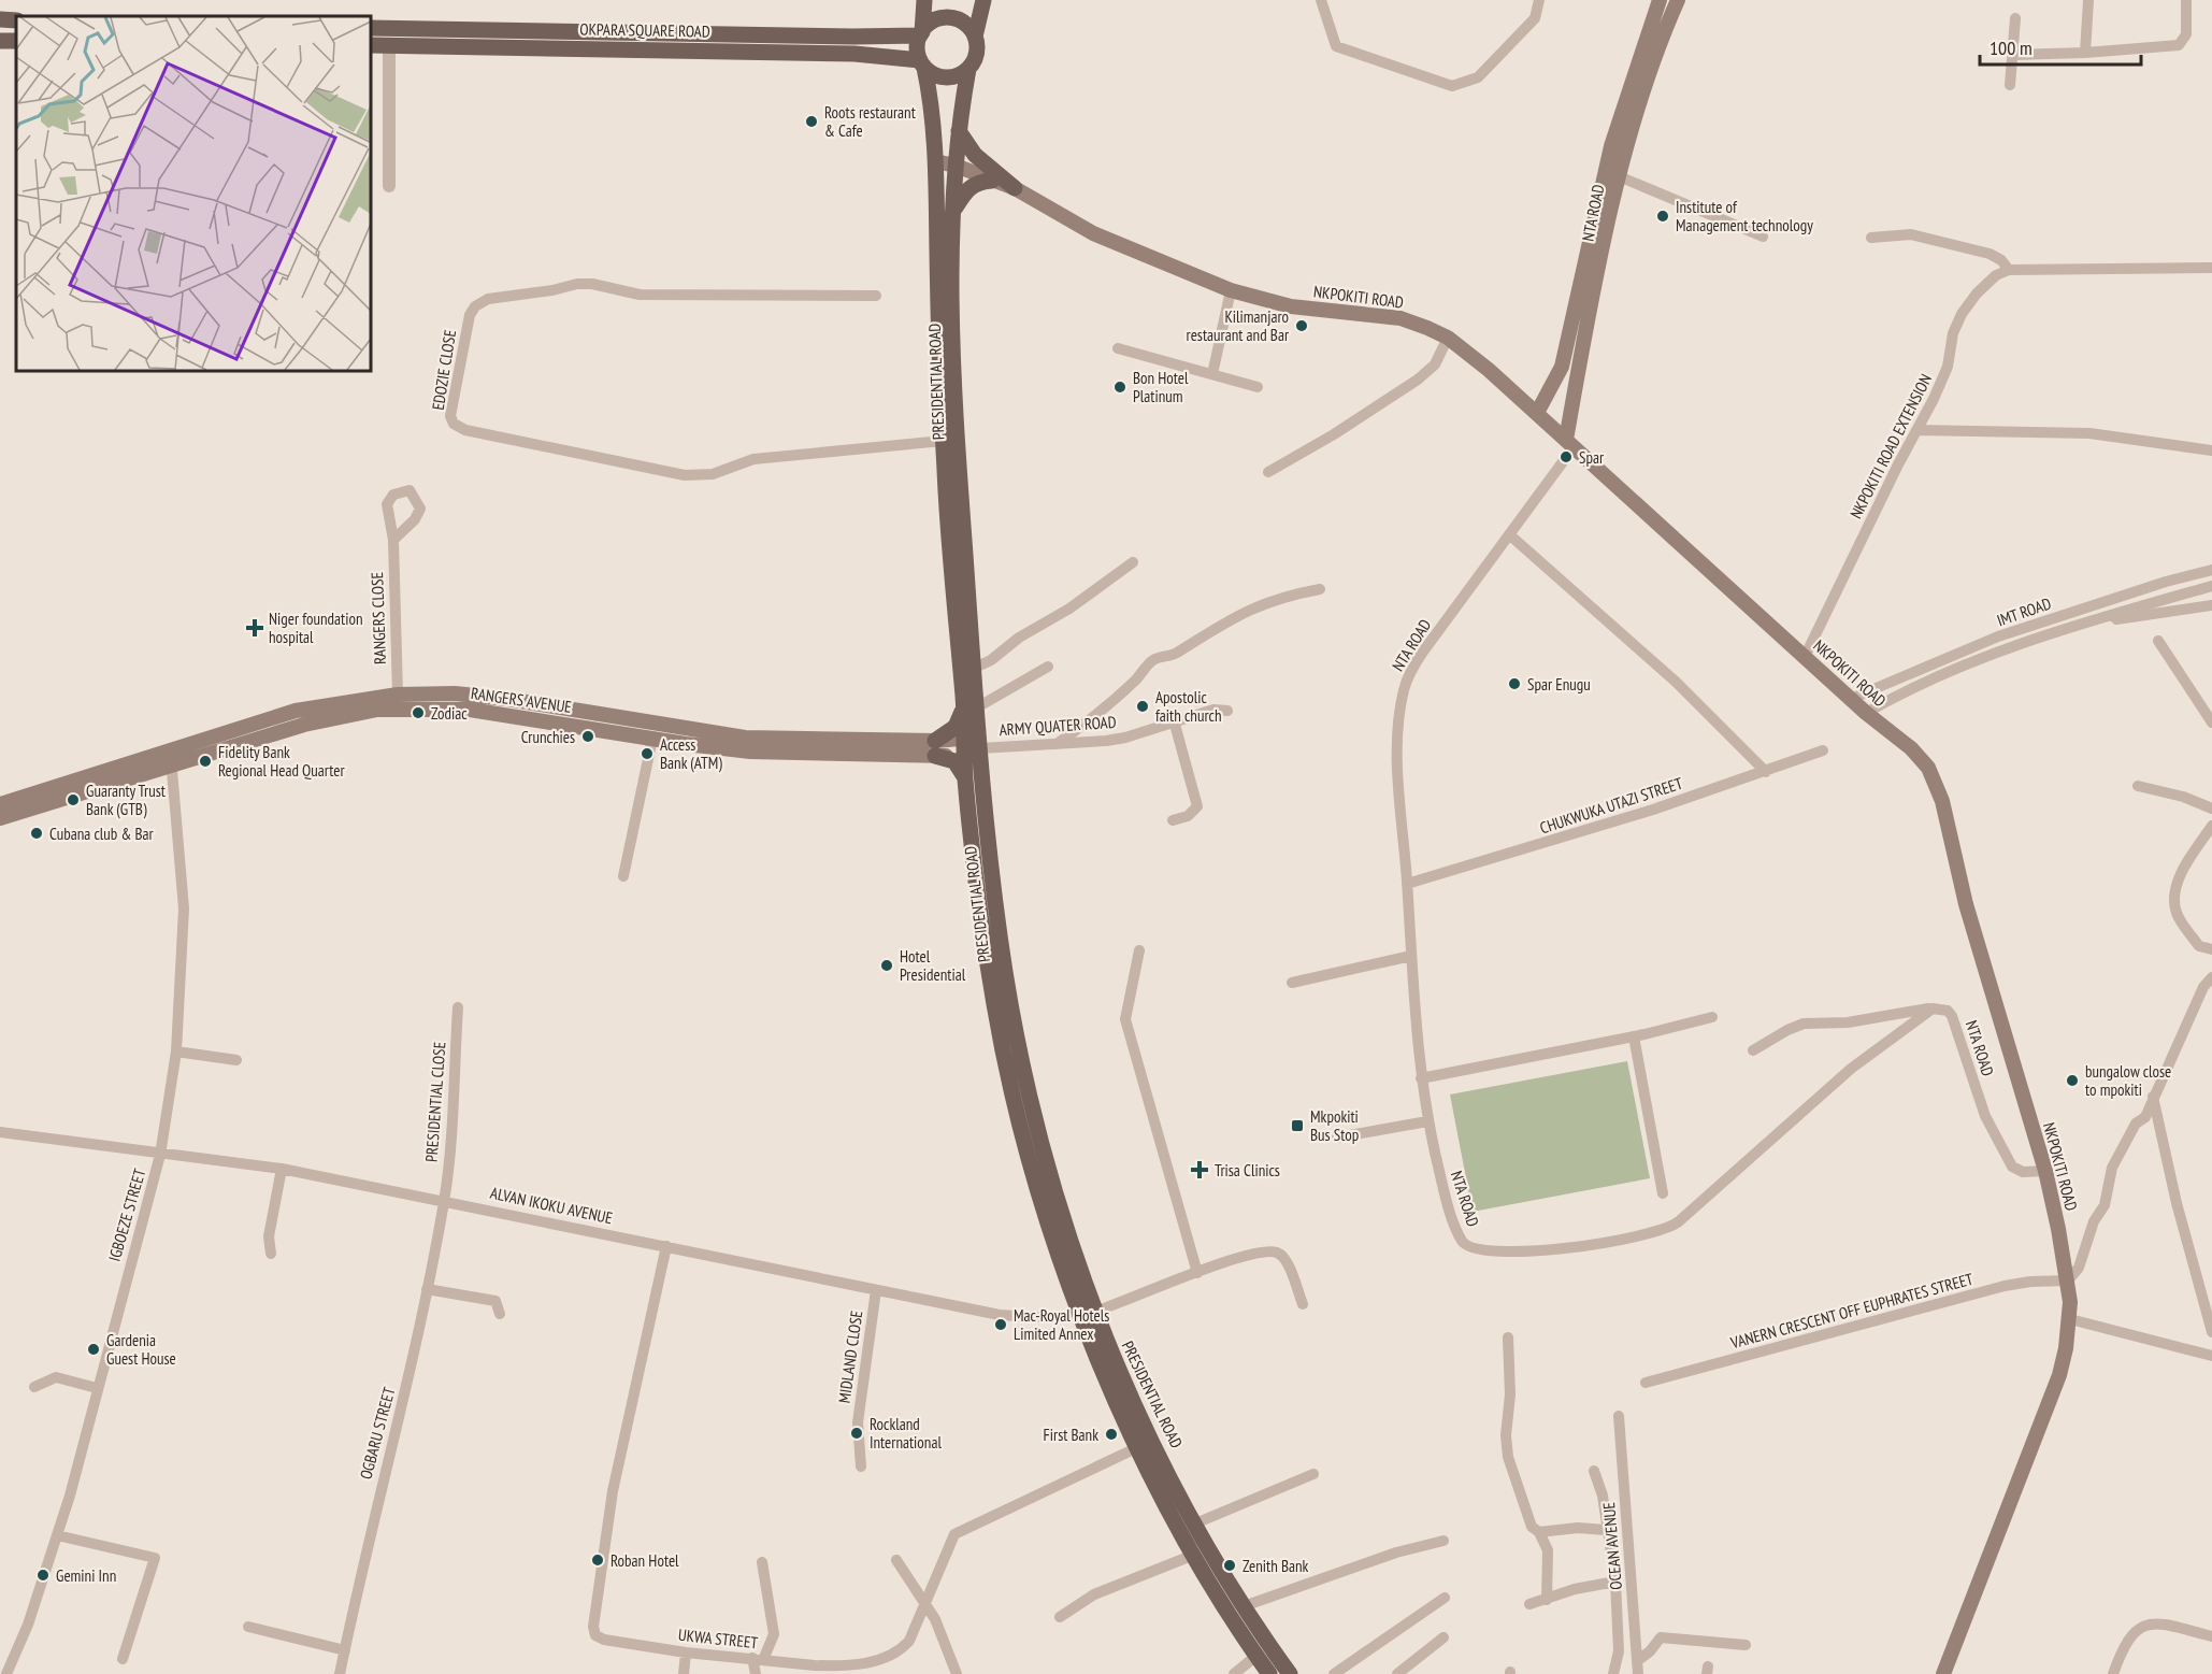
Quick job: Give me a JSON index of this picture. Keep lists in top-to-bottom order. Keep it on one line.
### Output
{"streets":{"main road":["OKPARA SQUARE ROAD","NTA ROAD","NKPOKITI ROAD","PRESIDENTIAL ROAD","RANGERS AVENUE"],"street":["EDOZIE CLOSE","NKPOKITI ROAD EXTENSION","IMT ROAD","RANGERS CLOSE","ARMY QUATER ROAD","CHUKWUKA UTAZI STREET","PRESIDENTIAL CLOSE","ALVAN IKOKU AVENUE","IGBOEZE STREET","VANERN CRESCENT OFF EUPHRATES STREET","MIDLAND CLOSE","OGBARU STREET","OCEAN AVENUE","UKWA STREET"]},"crossings":[["OKPARA SQUARE ROAD","PRESIDENTIAL ROAD"],["NTA ROAD","NKPOKITI ROAD"],["NTA ROAD","CHUKWUKA UTAZI STREET"],["NKPOKITI ROAD","PRESIDENTIAL ROAD"],["NKPOKITI ROAD","NKPOKITI ROAD EXTENSION"],["NKPOKITI ROAD","IMT ROAD"],["NKPOKITI ROAD","VANERN CRESCENT OFF EUPHRATES STREET"],["EDOZIE CLOSE","PRESIDENTIAL ROAD"],["PRESIDENTIAL ROAD","ARMY QUATER ROAD"],["PRESIDENTIAL ROAD","ALVAN IKOKU AVENUE"],["PRESIDENTIAL ROAD","UKWA STREET"],["RANGERS CLOSE","RANGERS AVENUE"],["RANGERS AVENUE","IGBOEZE STREET"],["PRESIDENTIAL CLOSE","ALVAN IKOKU AVENUE"],["PRESIDENTIAL CLOSE","OGBARU STREET"],["ALVAN IKOKU AVENUE","IGBOEZE STREET"],["ALVAN IKOKU AVENUE","MIDLAND CLOSE"],["ALVAN IKOKU AVENUE","OGBARU STREET"],["ALVAN IKOKU AVENUE","UKWA STREET"]],"places":{"other":["Roots restaurant & Cafe","Institute of Management technology","Kilimanjaro restaurant and Bar","Bon Hotel Platinum","Spar","Spar Enugu","Apostolic faith church","Zodiac","Crunchies","Access Bank (ATM)","Fidelity Bank Regional Head Quarter","Guaranty Trust Bank (GTB)","Cubana club & Bar","Hotel Presidential","bungalow close to mpokiti","Mac-Royal Hotels Limited Annex","Gardenia Guest House","Rockland International","First Bank","Roban Hotel","Zenith Bank","Gemini Inn"],"health":["Niger foundation hospital","Trisa Clinics"],"transit":["Mkpokiti Bus Stop"]},"scale_bar":"100 m"}
